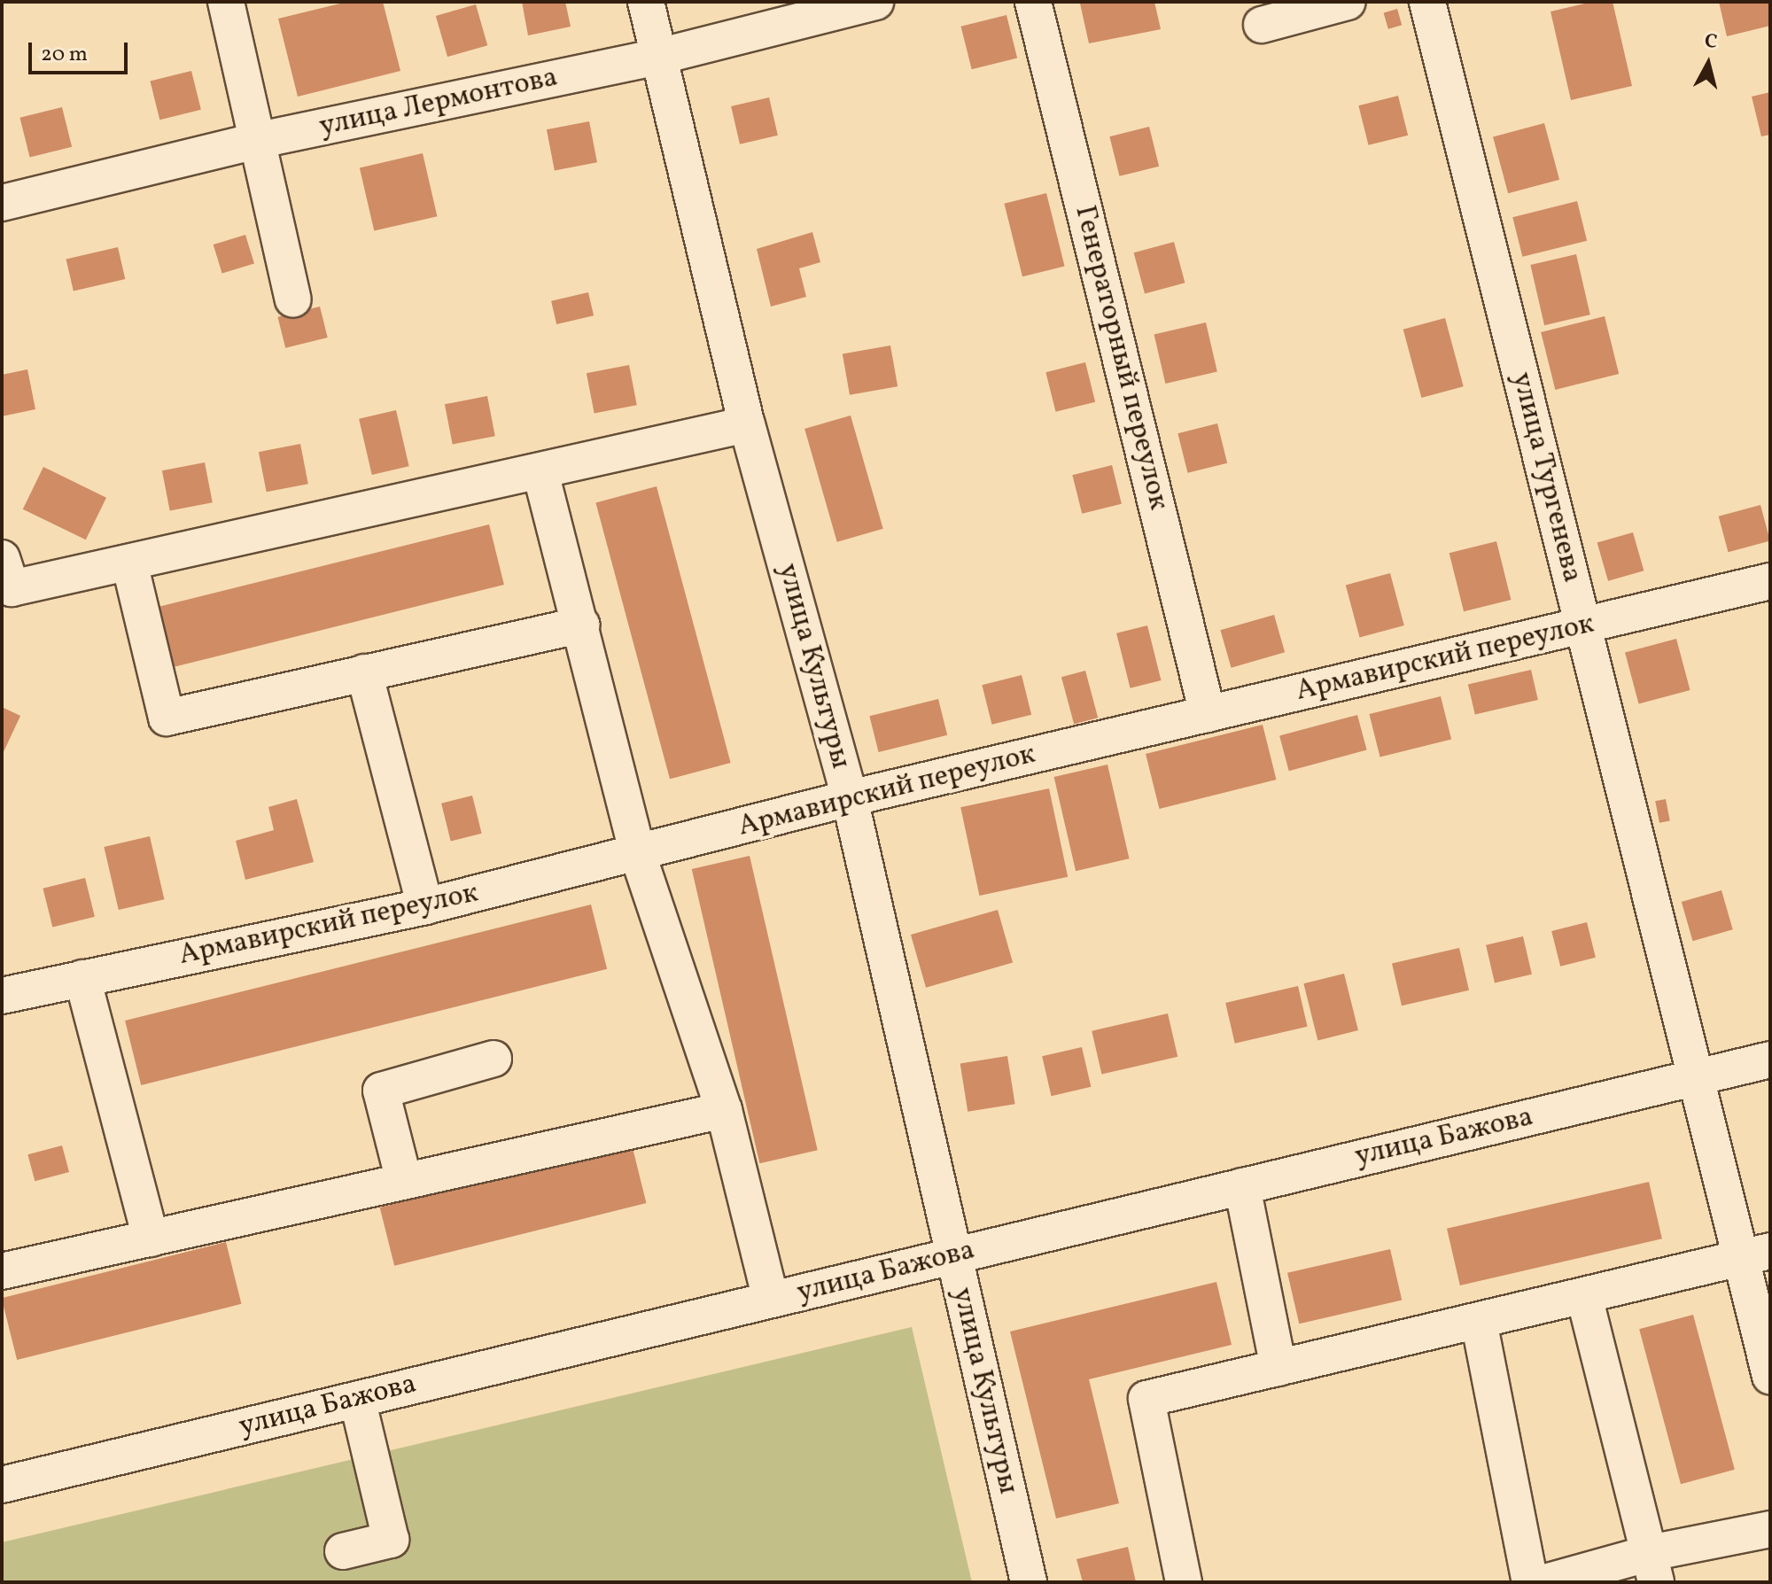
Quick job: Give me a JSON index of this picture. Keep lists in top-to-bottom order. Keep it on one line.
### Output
{"streets":{"street":["улица Лермонтова","Генераторный переулок","улица Тургенева","Армавирский переулок","улица Культуры","улица Бажова"]},"crossings":[["улица Лермонтова","улица Культуры"],["Генераторный переулок","Армавирский переулок"],["улица Тургенева","Армавирский переулок"],["улица Тургенева","улица Бажова"],["Армавирский переулок","улица Культуры"],["улица Культуры","улица Бажова"]],"scale_bar":"20 m","north":"top"}
